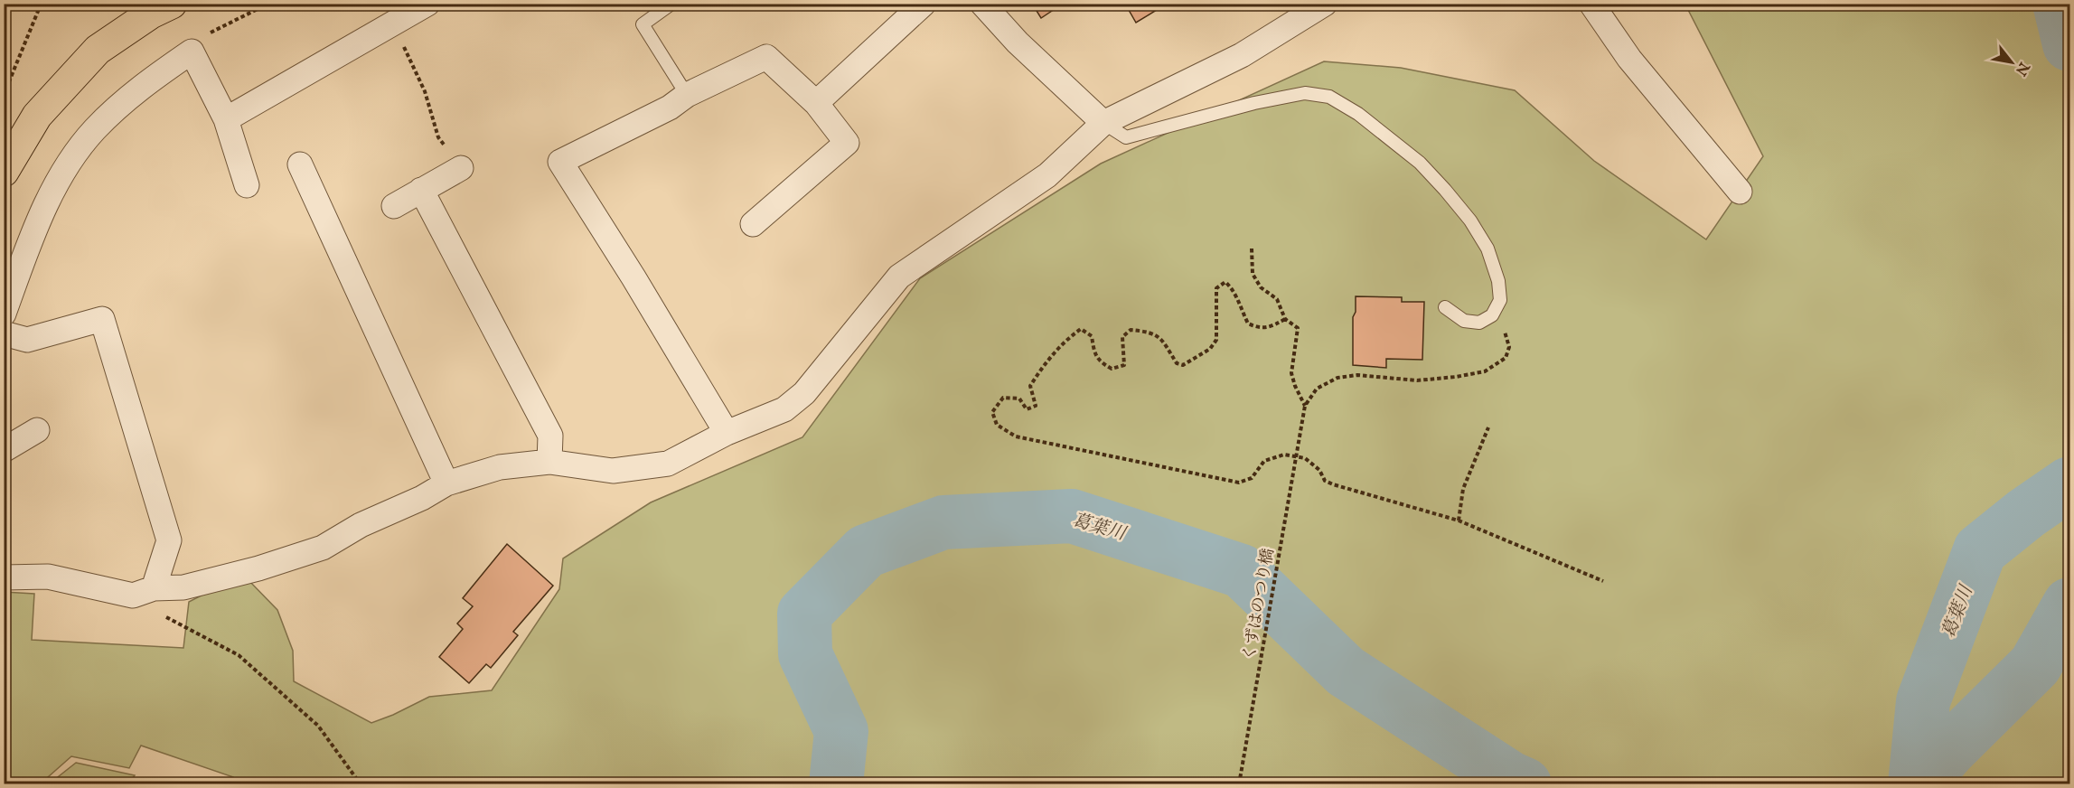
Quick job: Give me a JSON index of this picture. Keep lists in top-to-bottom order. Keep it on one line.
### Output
{"streets":{"path":["くずはのつり橋"]},"water":["葛葉川"],"north":"bottom right"}
